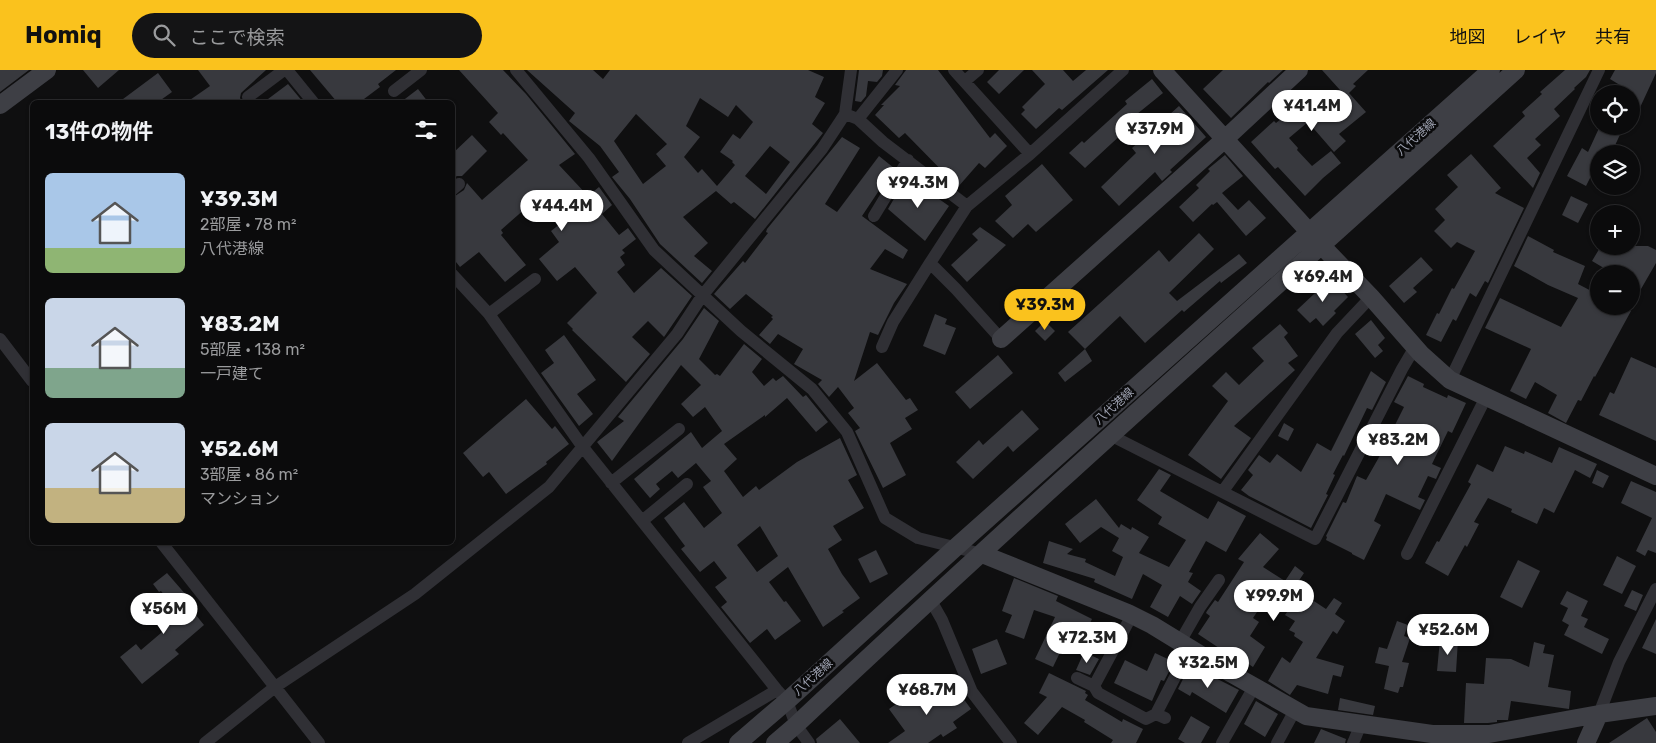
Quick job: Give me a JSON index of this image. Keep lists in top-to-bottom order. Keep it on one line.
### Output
{"streets":{"main road":["八代港線"]},"page":{"header":"Homiq","search":"ここで検索","nav":["地図","レイヤ","共有"],"map_buttons":["+","−"],"price":["¥41.4M","¥37.9M","¥94.3M","¥44.4M","¥69.4M","¥39.3M","¥83.2M","¥99.9M","¥56M","¥52.6M","¥72.3M","¥32.5M","¥68.7M"],"heading":"13件の物件","list":[{"name":"¥39.3M","note":"2部屋 · 78 m² · 八代港線"},{"name":"¥83.2M","note":"5部屋 · 138 m² · 一戸建て"},{"name":"¥52.6M","note":"3部屋 · 86 m² · マンション"}]}}
